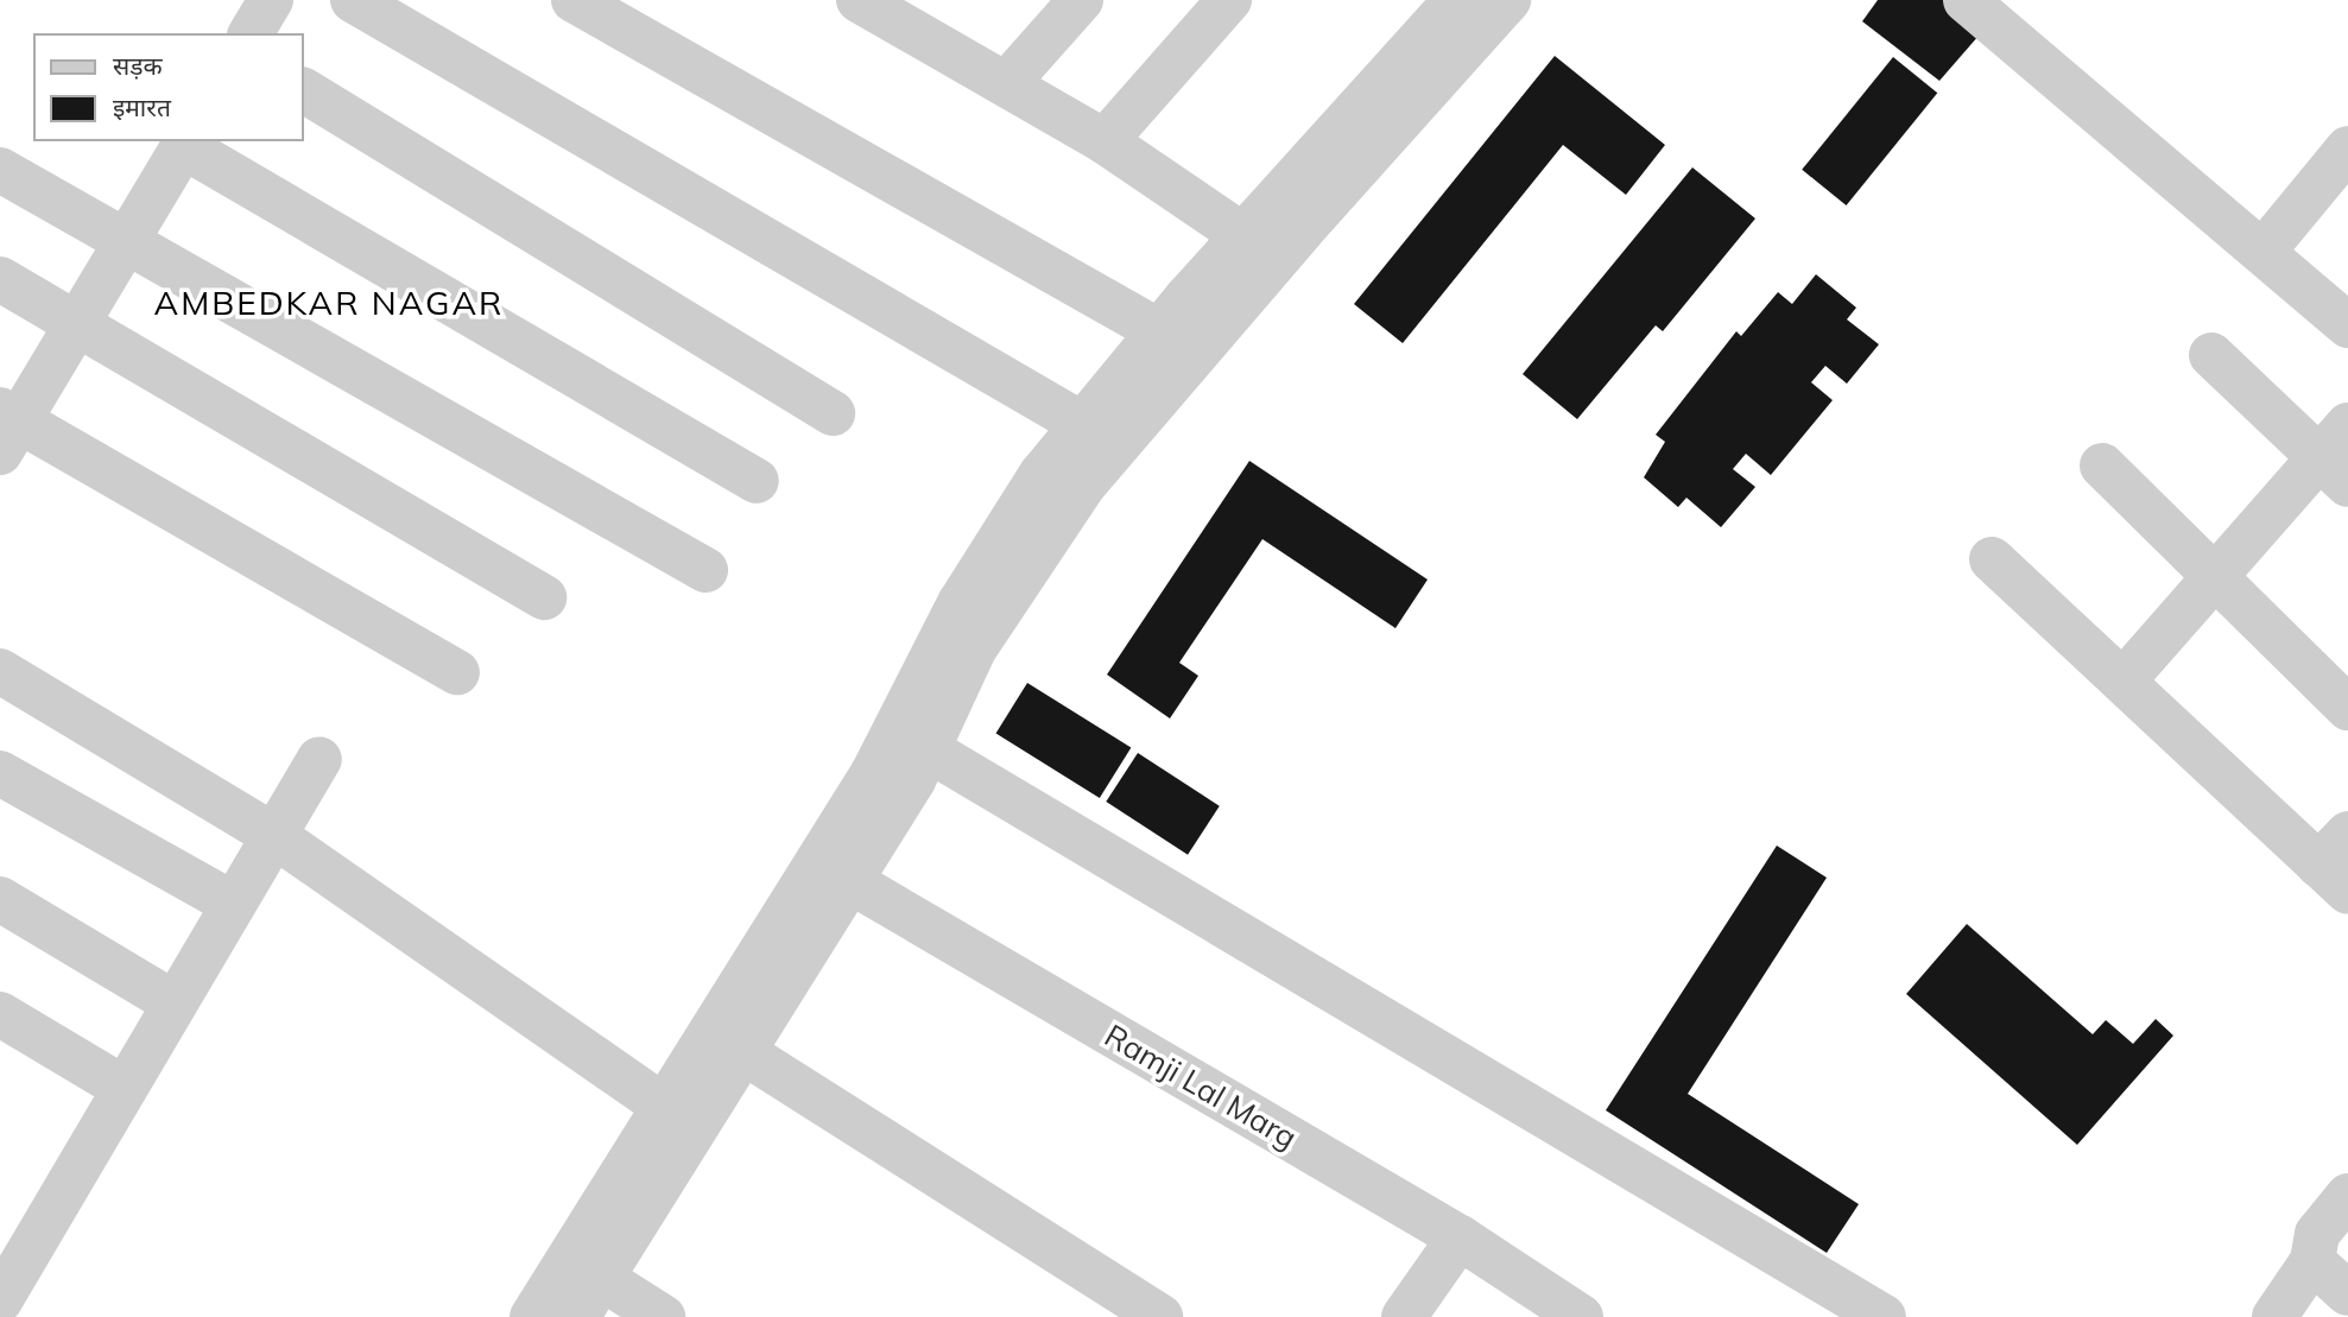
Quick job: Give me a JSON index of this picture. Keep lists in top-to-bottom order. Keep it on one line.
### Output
{"streets":{"street":["Ramji Lal Marg"]},"districts":["AMBEDKAR NAGAR"],"legend":["सड़क","इमारत"]}
